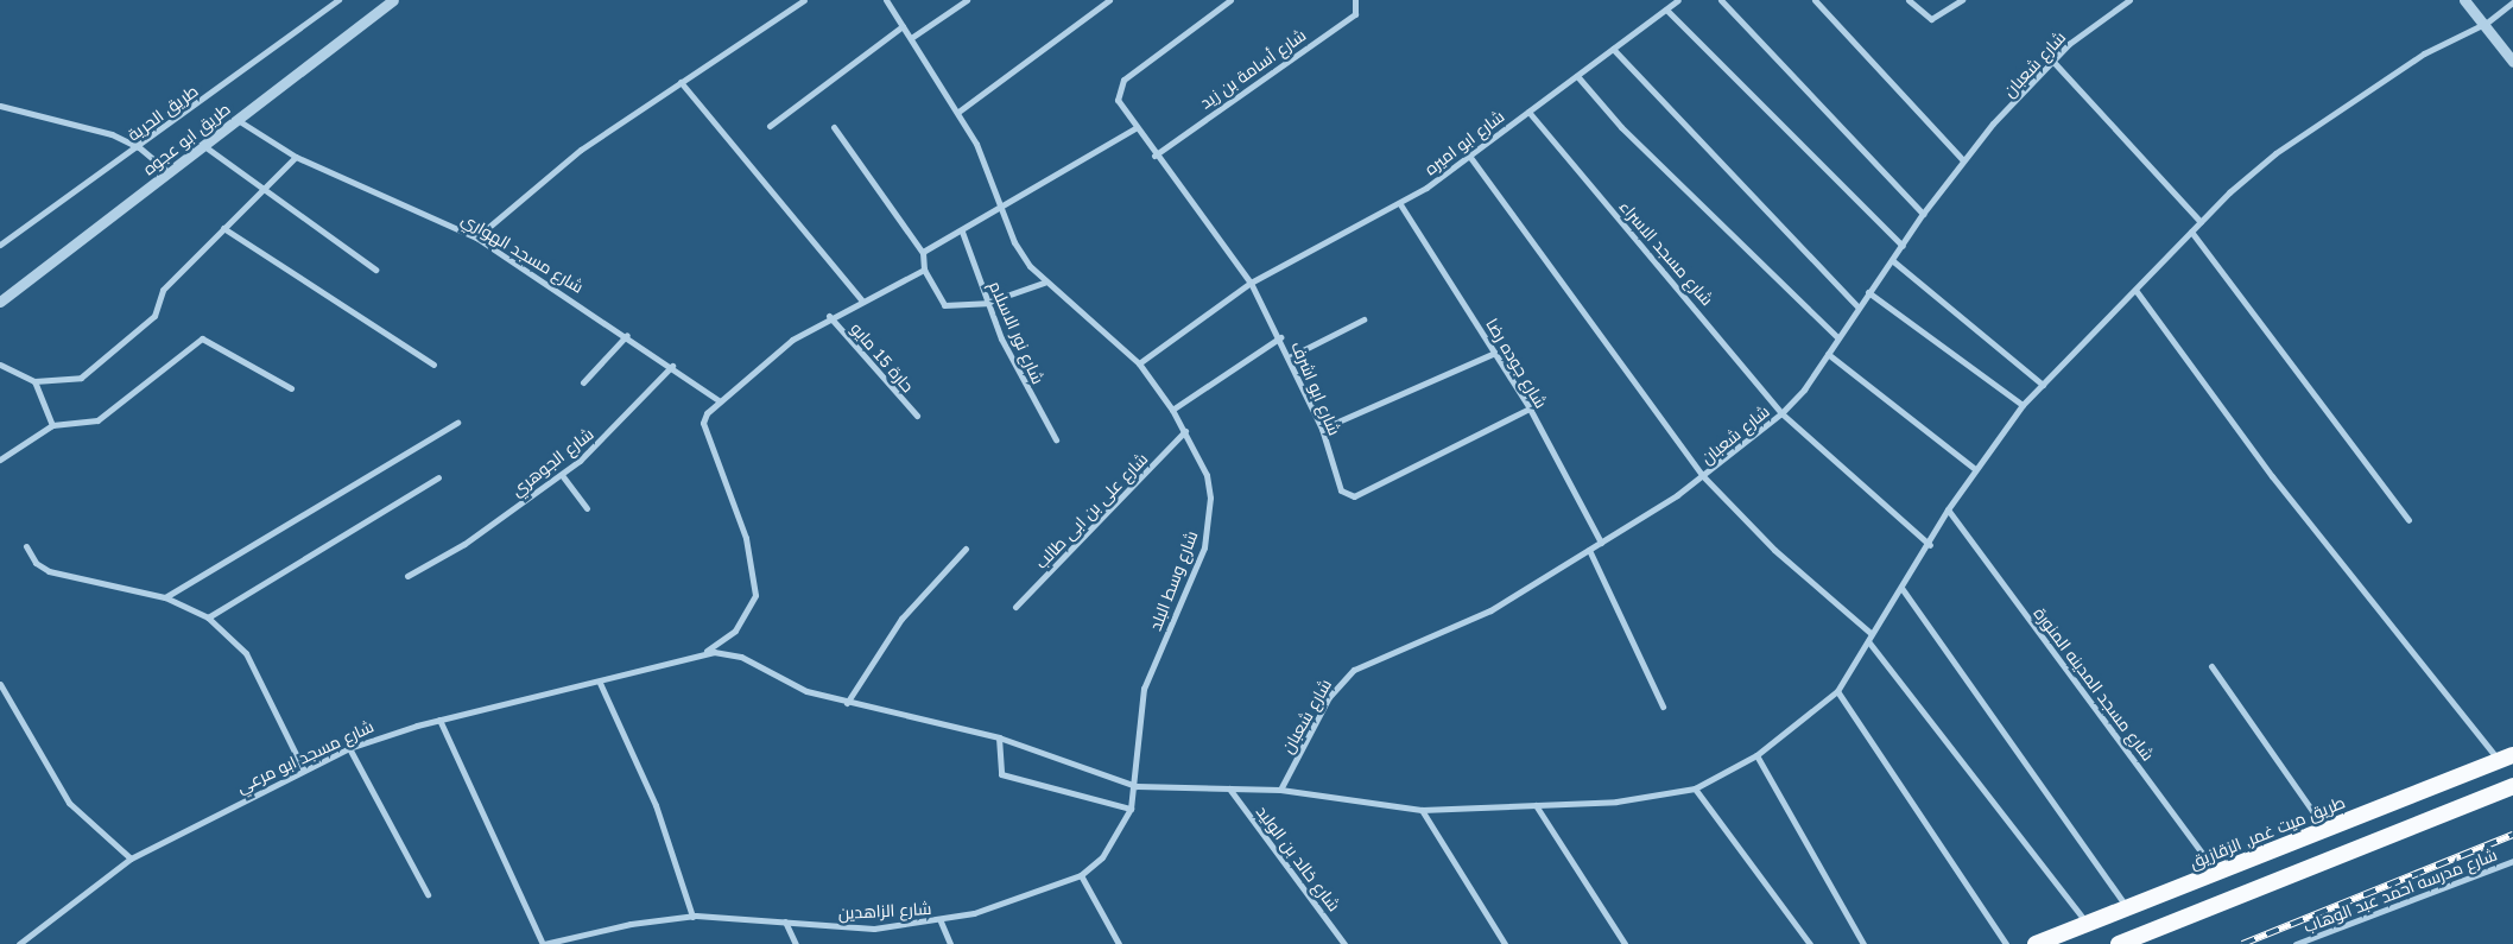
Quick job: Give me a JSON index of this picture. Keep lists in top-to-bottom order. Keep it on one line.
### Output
{"streets":{"highway":["طريق ميت غمر, الزقازيق"],"street":["شارع شعبان","شارع أسامة بن زيد","طريق الحرية","طريق ابو عجوه","شارع ابو اميره","شارع مسجد الهواري","شارع مسجد الاسراء","شارع نور الاسلام","حارة 15 مايو","شارع جوده رضا","شارع ابو اشرف","شارع الجوهري","شارع على بن ابى طالب","شارع وسط البلد","شارع مسجد المدينه المنورة","شارع مسجد ابو مرعي","شارع خالد بن الوليد","شارع مدرسه احمد عبد الوهاب","شارع الزاهدين"]},"crossings":[["شارع شعبان","شارع مسجد الاسراء"],["شارع شعبان","شارع جوده رضا"],["شارع أسامة بن زيد","شارع ابو اشرف"],["طريق ابو عجوه","شارع مسجد الهواري"],["شارع ابو اميره","شارع مسجد الاسراء"],["شارع ابو اميره","شارع جوده رضا"],["شارع ابو اميره","شارع ابو اشرف"],["شارع ابو اميره","شارع وسط البلد"],["شارع مسجد الهواري","شارع الجوهري"],["شارع جوده رضا","شارع ابو اشرف"],["شارع على بن ابى طالب","شارع وسط البلد"],["شارع وسط البلد","شارع الزاهدين"],["شارع مسجد المدينه المنورة","طريق ميت غمر, الزقازيق"]]}
